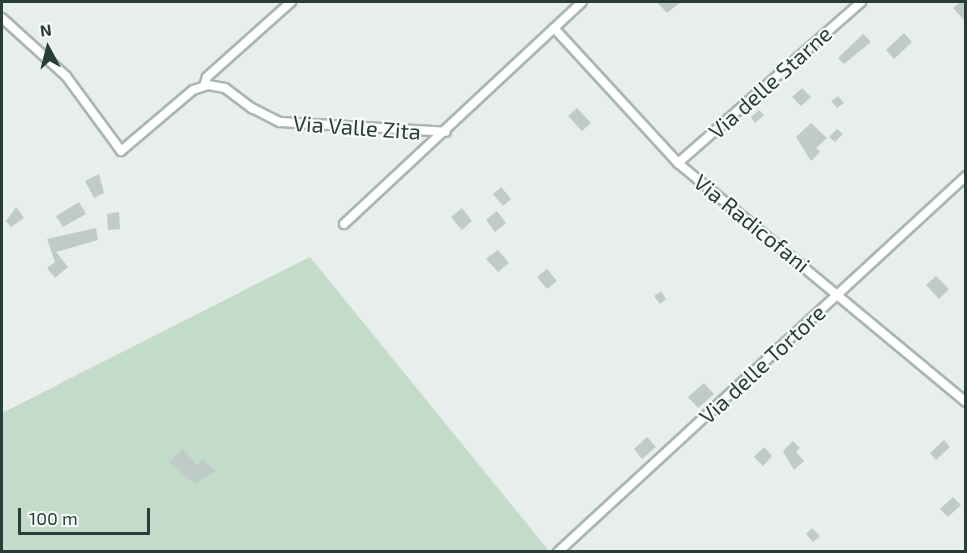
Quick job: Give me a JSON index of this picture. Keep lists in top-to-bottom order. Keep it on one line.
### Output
{"streets":{"street":["Via delle Starne","Via Valle Zita","Via Radicofani","Via delle Tortore"]},"crossings":[["Via delle Starne","Via Radicofani"],["Via Radicofani","Via delle Tortore"]],"scale_bar":"100 m","north":"top"}
